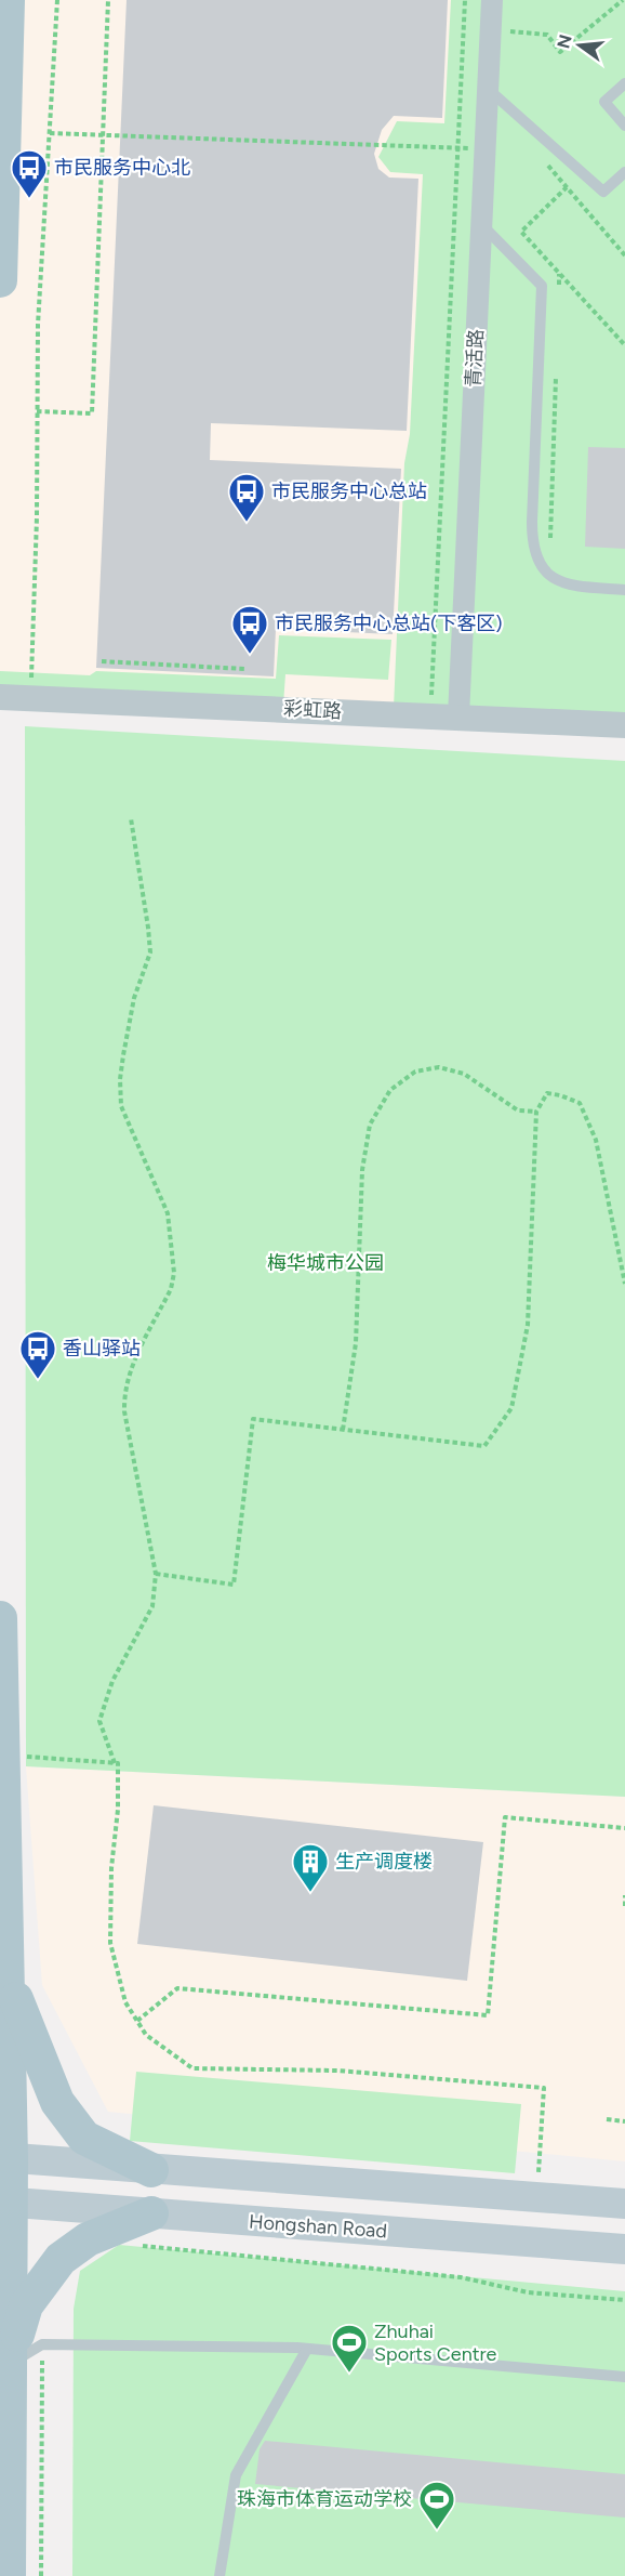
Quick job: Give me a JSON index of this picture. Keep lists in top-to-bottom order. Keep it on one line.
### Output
{"streets":{"main road":["Hongshan Road"],"street":["青活路","彩虹路"]},"crossings":[["青活路","彩虹路"]],"parks":["梅华城市公园"],"places":{"bus stop":["市民服务中心北","市民服务中心总站","市民服务中心总站(下客区)","香山驿站"],"building":["生产调度楼"],"sports":["Zhuhai Sports Centre","珠海市体育运动学校"]},"north":"left"}
